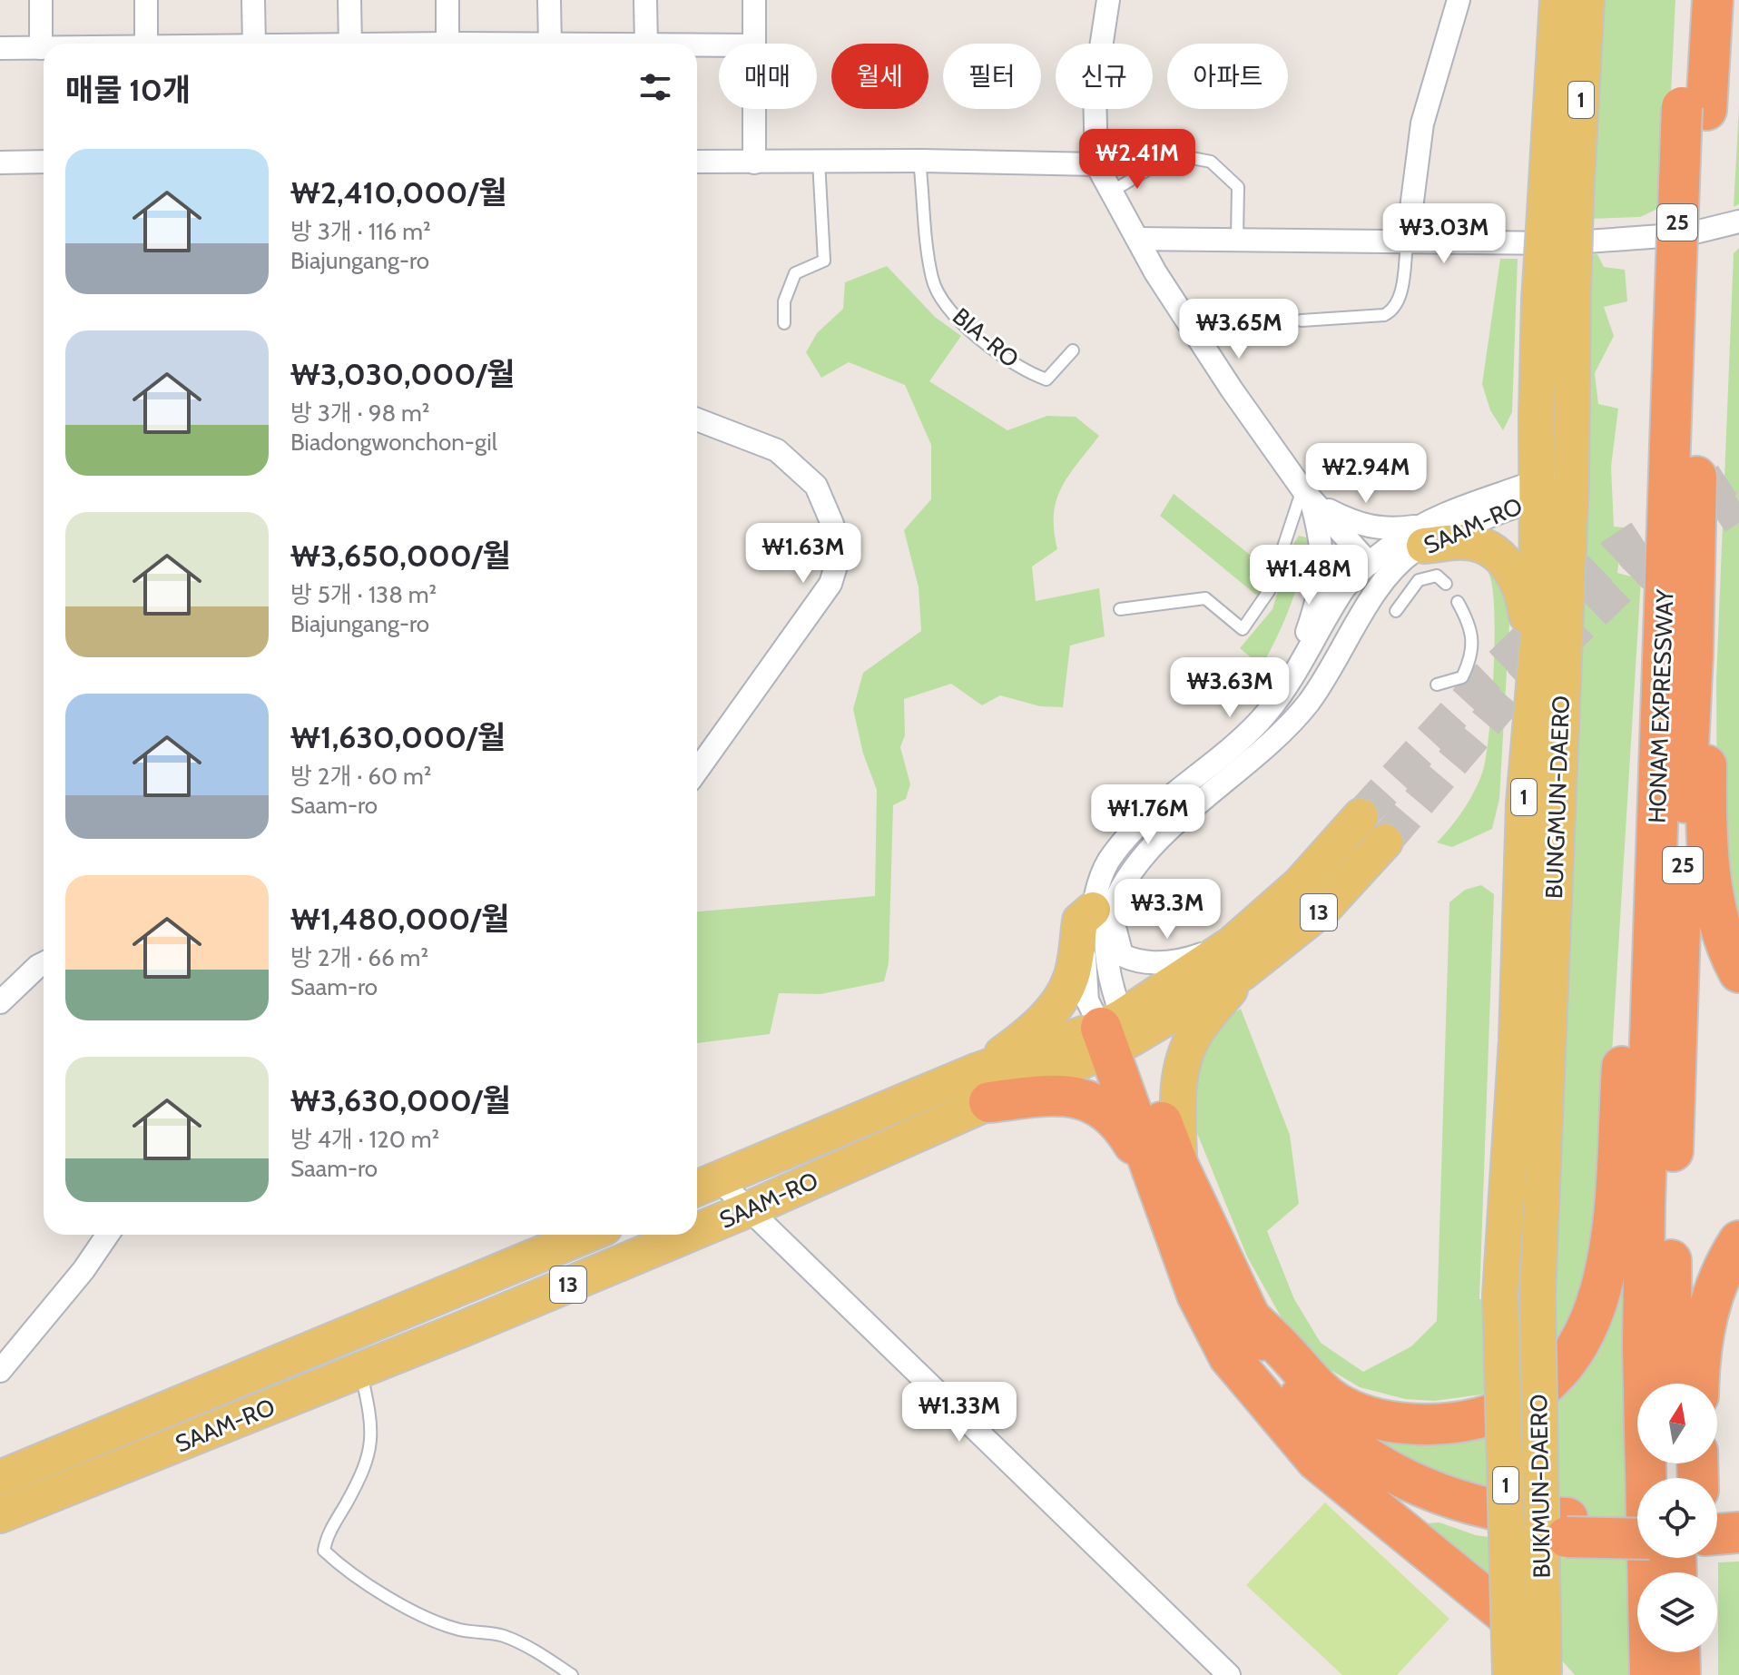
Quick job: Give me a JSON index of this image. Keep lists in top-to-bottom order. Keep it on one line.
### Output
{"streets":{"highway":["25","HONAM EXPRESSWAY"],"main road":["1","SAAM-RO","BUNGMUN-DAERO","13","BUKMUN-DAERO"],"lane":["BIA-RO"]},"crossings":[["1","BUNGMUN-DAERO"],["SAAM-RO","BUNGMUN-DAERO"],["SAAM-RO","13"],["BUNGMUN-DAERO","BUKMUN-DAERO"]],"north":"top","page":{"chip":["매매","월세","필터","신규","아파트"],"heading":"매물 10개","price":["₩2.41M","₩3.03M","₩3.65M","₩2.94M","₩1.63M","₩1.48M","₩3.63M","₩1.76M","₩3.3M","₩1.33M"],"list":[{"name":"₩2,410,000/월","note":"방 3개 · 116 m² · Biajungang-ro"},{"name":"₩3,030,000/월","note":"방 3개 · 98 m² · Biadongwonchon-gil"},{"name":"₩3,650,000/월","note":"방 5개 · 138 m² · Biajungang-ro"},{"name":"₩1,630,000/월","note":"방 2개 · 60 m² · Saam-ro"},{"name":"₩1,480,000/월","note":"방 2개 · 66 m² · Saam-ro"},{"name":"₩3,630,000/월","note":"방 4개 · 120 m² · Saam-ro"}]}}
